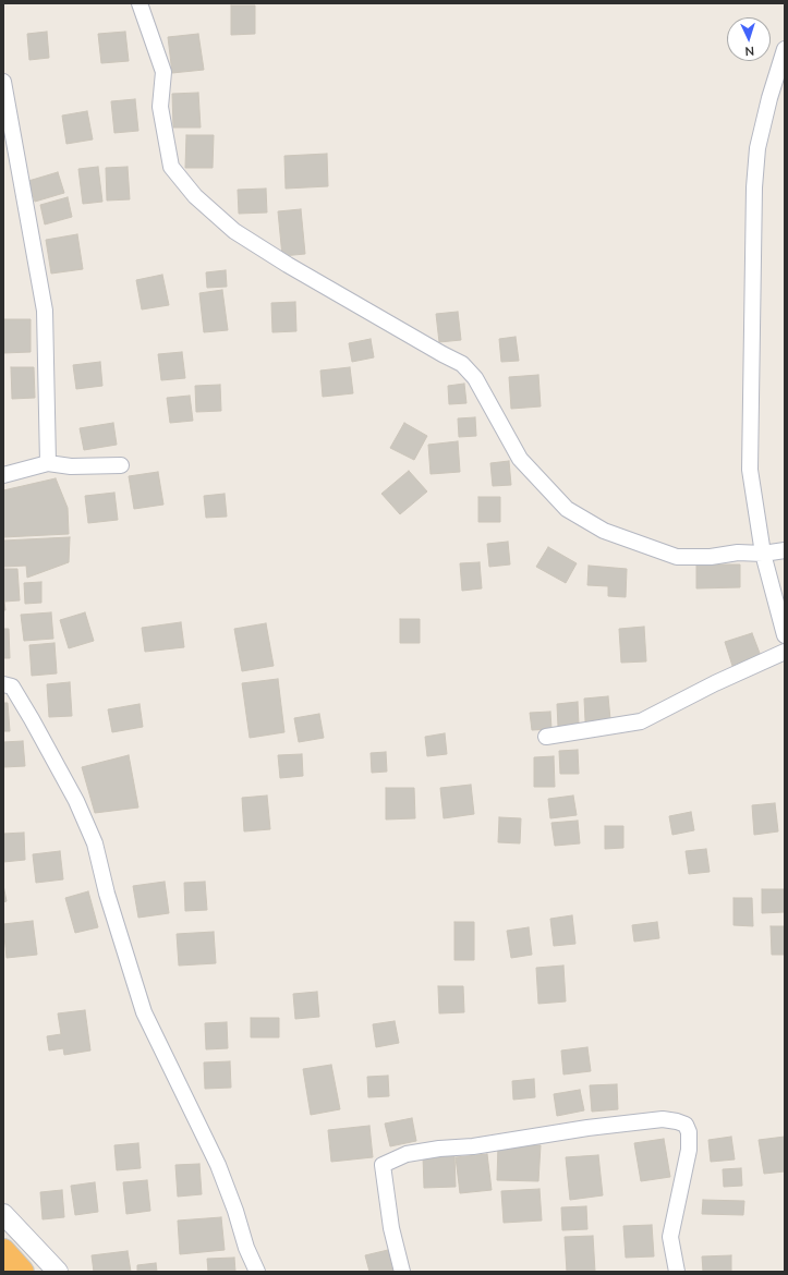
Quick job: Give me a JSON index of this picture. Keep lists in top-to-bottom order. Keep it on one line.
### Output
{"north":"bottom"}
